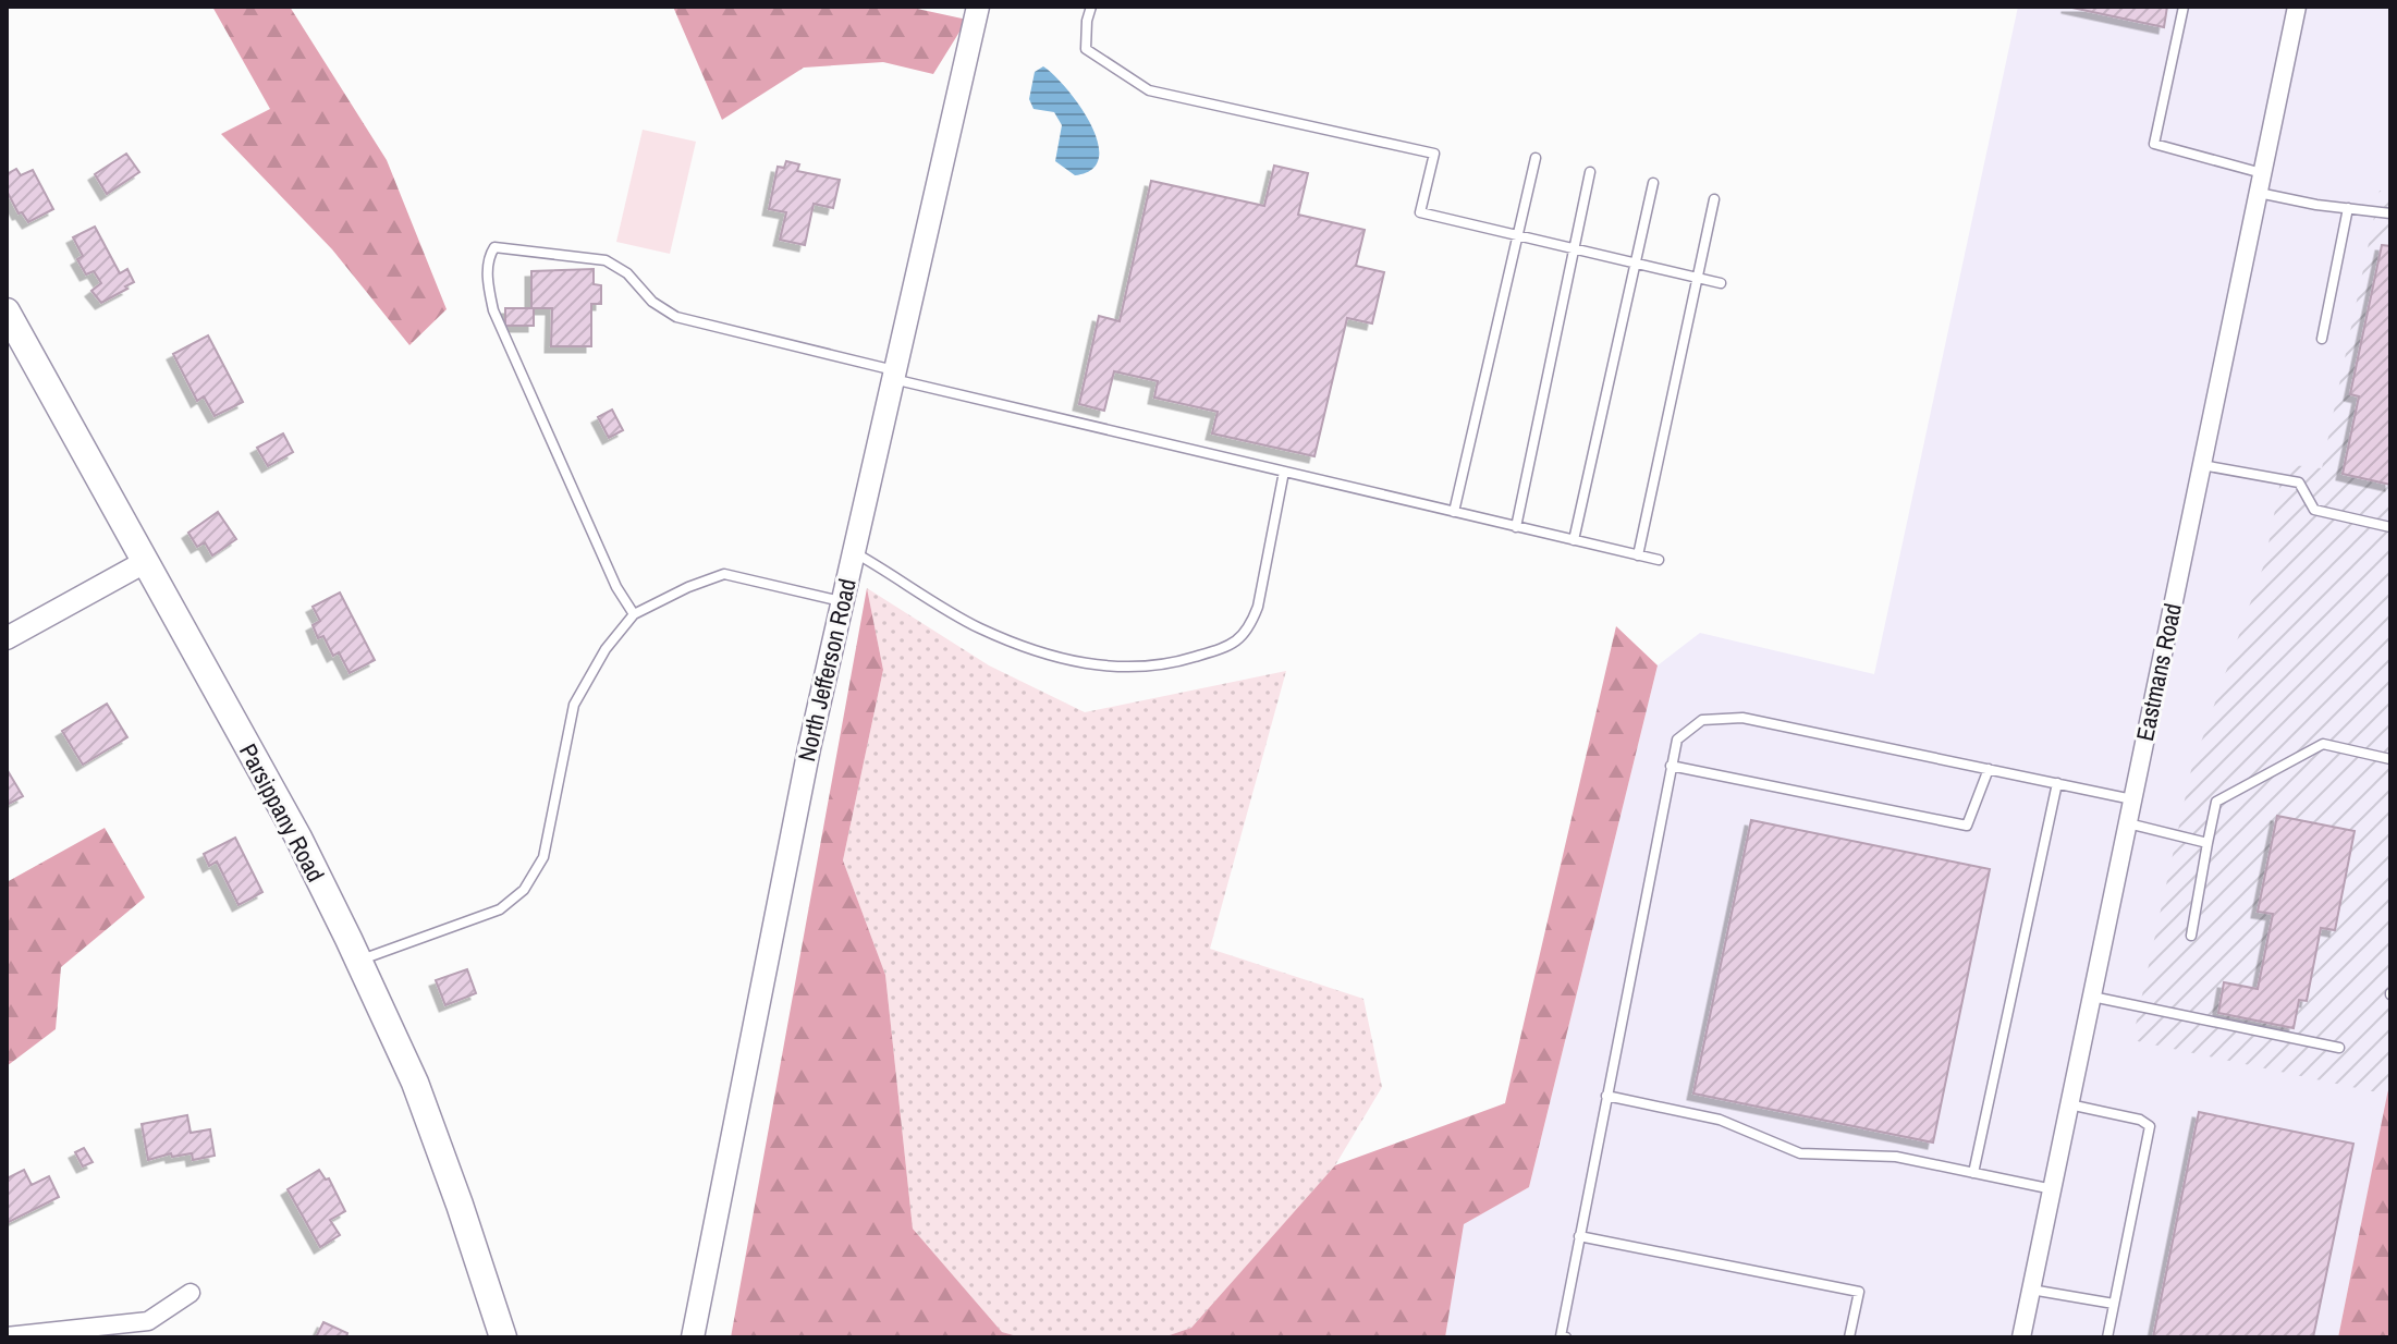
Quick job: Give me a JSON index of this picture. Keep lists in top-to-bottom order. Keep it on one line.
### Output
{"streets":{"main road":["Parsippany Road"],"street":["North Jefferson Road","Eastmans Road"]}}
